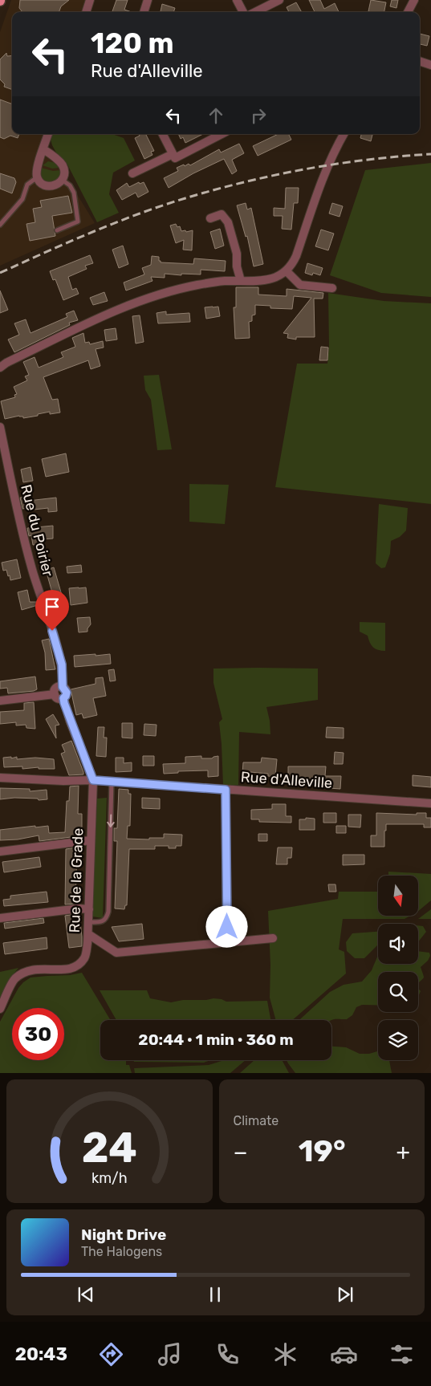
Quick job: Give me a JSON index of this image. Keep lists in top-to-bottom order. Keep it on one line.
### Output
{"streets":{"street":["Rue du Poirier","Rue d'Alleville","Rue de la Grade"]},"crossings":[["Rue du Poirier","Rue de la Grade"],["Rue d'Alleville","Rue de la Grade"]],"north":"bottom","page":{"turn":["120 m","Rue d'Alleville"],"limit":"30","trip":"20:44 · 1 min · 360 m","tile":"Climate","heat":["−","19°","+"],"song":["Night Drive","The Halogens"],"tabs":"20:43","gauge":["24","km/h"]}}
